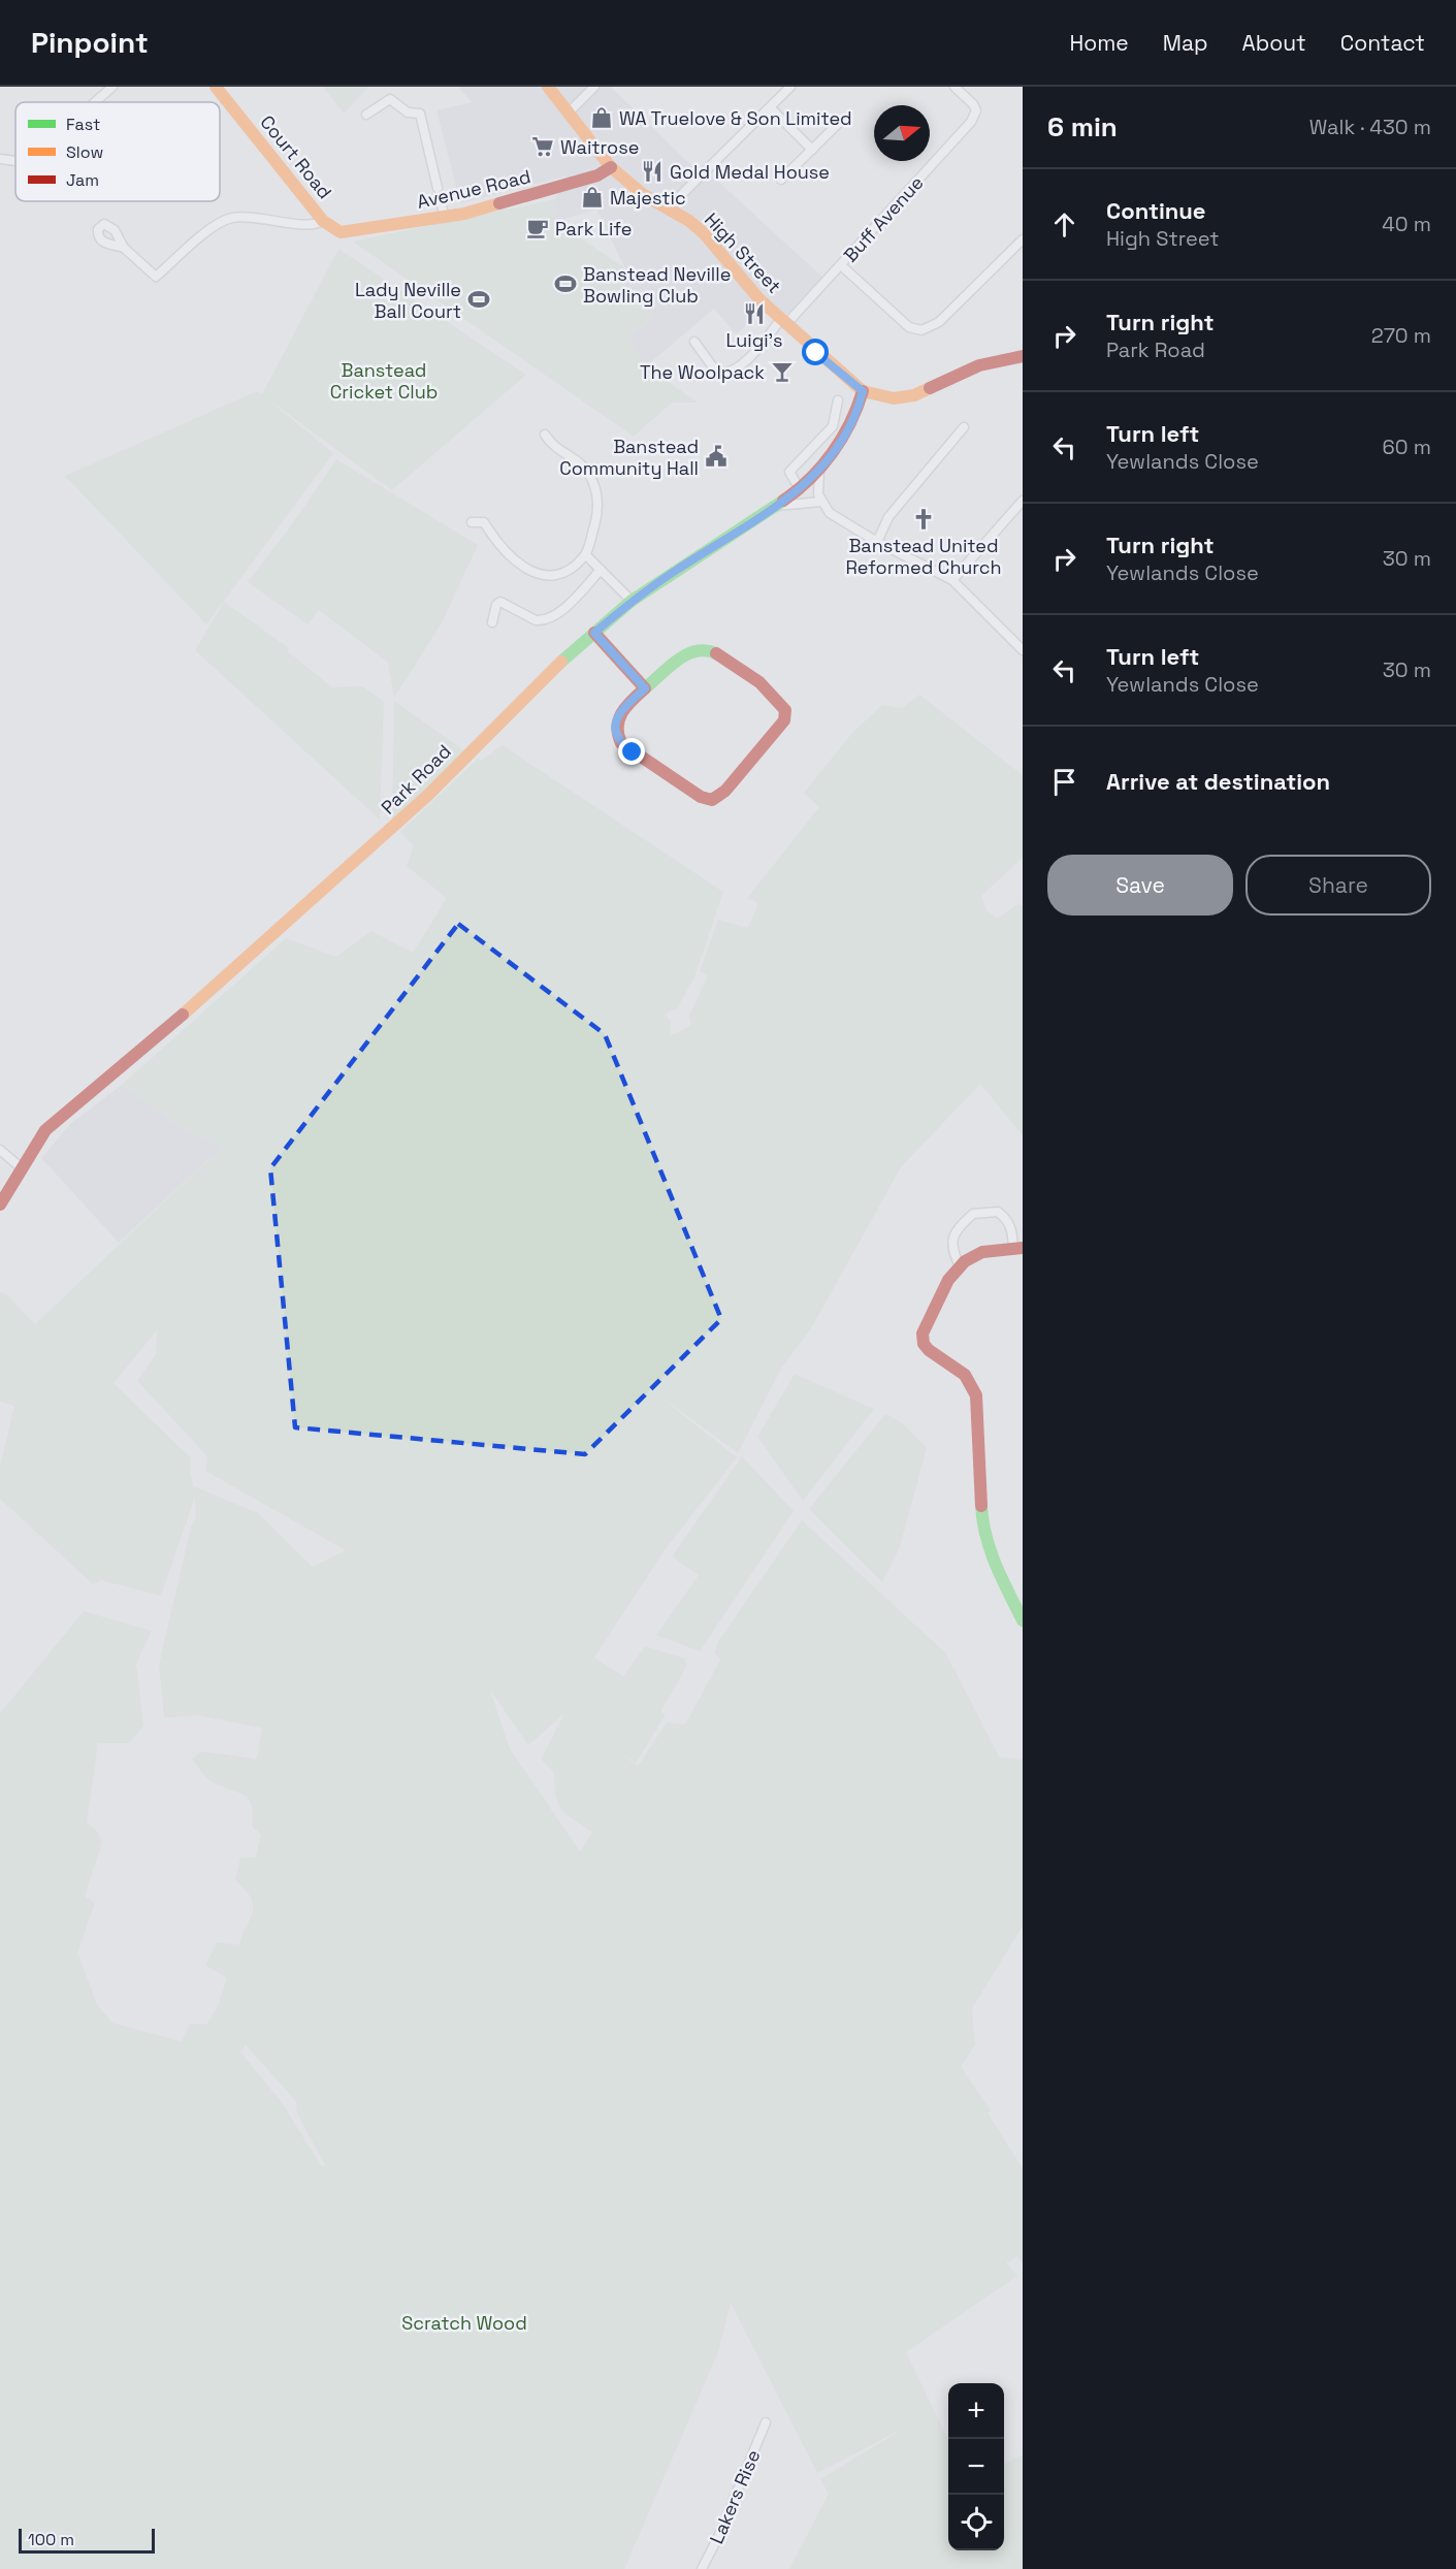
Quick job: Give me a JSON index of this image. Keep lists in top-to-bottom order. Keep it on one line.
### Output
{"streets":{"street":["Court Road","Avenue Road","Buff Avenue","High Street","Park Road","Lakers Rise"]},"crossings":[["Court Road","Avenue Road"],["Avenue Road","High Street"],["Buff Avenue","High Street"],["High Street","Park Road"]],"parks":["Banstead Cricket Club","Scratch Wood"],"places":{"shop":["WA Truelove & Son Limited","Majestic"],"supermarket":["Waitrose"],"restaurant":["Gold Medal House","Luigi's"],"cafe":["Park Life"],"sports":["Banstead Neville Bowling Club","Lady Neville Ball Court"],"bar":["The Woolpack"],"public building":["Banstead Community Hall"],"church":["Banstead United Reformed Church"]},"legend":["Fast","Slow","Jam"],"scale_bar":"100 m","north":"right","page":{"header":"Pinpoint","nav":["Home","Map","About","Contact"],"heading":["6 min","Walk · 430 m"],"list":[["Continue","High Street","40 m"],["Turn right","Park Road","270 m"],["Turn left","Yewlands Close","60 m"],["Turn right","Yewlands Close","30 m"],["Turn left","Yewlands Close","30 m"],"Arrive at destination"],"buttons":["Save","Share"],"map_buttons":["+","−"],"scale":"100 m"}}
